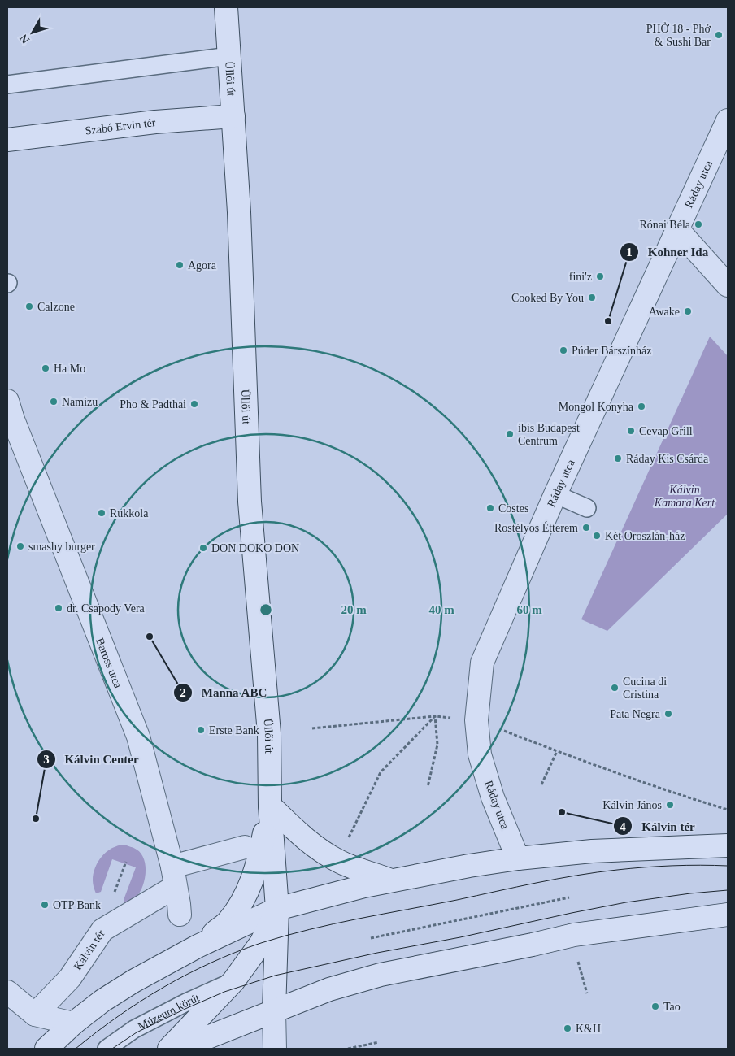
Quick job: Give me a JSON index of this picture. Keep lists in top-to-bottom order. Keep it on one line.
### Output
{"streets":{"main road":["Üllői út","Szabó Ervin tér","Ráday utca","Baross utca","Kálvin tér"],"lane":["Múzeum körút"]},"crossings":[["Üllői út","Szabó Ervin tér"],["Baross utca","Kálvin tér"]],"parks":["Kálvin Kamara Kert"],"places":["PHỞ 18 - Phở & Sushi Bar","Rónai Béla","Agora","fini'z","Cooked By You","Calzone","Awake","Kohner Ida","Púder Bárszínház","Ha Mo","Namizu","Pho & Padthai","Mongol Konyha","Cevap Grill","ibis Budapest Centrum","Ráday Kis Csárda","Costes","Rukkola","Rostélyos Étterem","Két Oroszlán-ház","smashy burger","DON DOKO DON","dr. Csapody Vera","Manna ABC","Cucina di Cristina","Pata Negra","Erste Bank","Kálvin János","Kálvin tér","Kálvin Center","OTP Bank","Tao","K&H"],"north":"bottom left","rings":["20 m","40 m","60 m"]}
